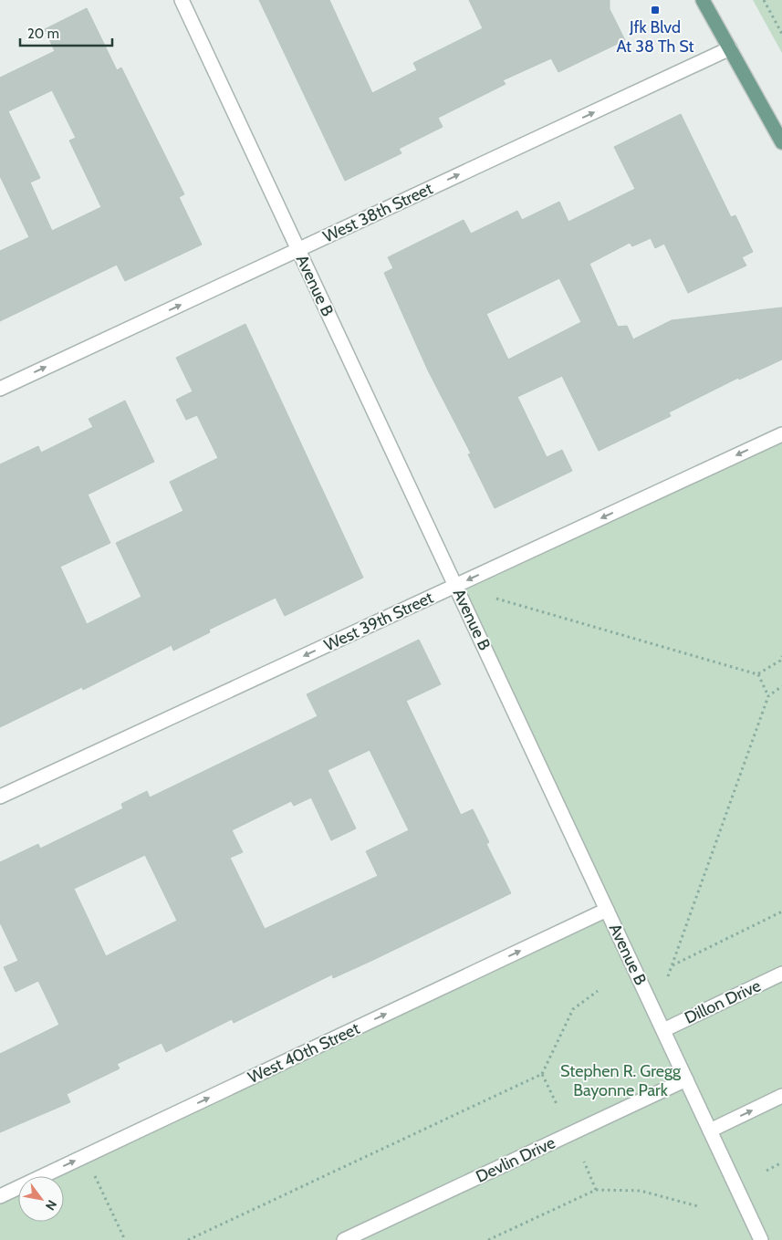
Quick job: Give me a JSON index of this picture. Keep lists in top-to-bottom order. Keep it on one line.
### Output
{"streets":{"street":["West 38th Street","Avenue B","West 39th Street","Dillon Drive","West 40th Street","Devlin Drive"]},"crossings":[["West 38th Street","Avenue B"],["Avenue B","West 39th Street"],["Avenue B","Dillon Drive"],["Avenue B","West 40th Street"],["Avenue B","Devlin Drive"]],"one_way":["West 38th Street","West 39th Street","West 40th Street"],"parks":["Stephen R. Gregg Bayonne Park"],"places":{"transit":["Jfk Blvd At 38 Th St"]},"scale_bar":"20 m","north":"bottom right"}
